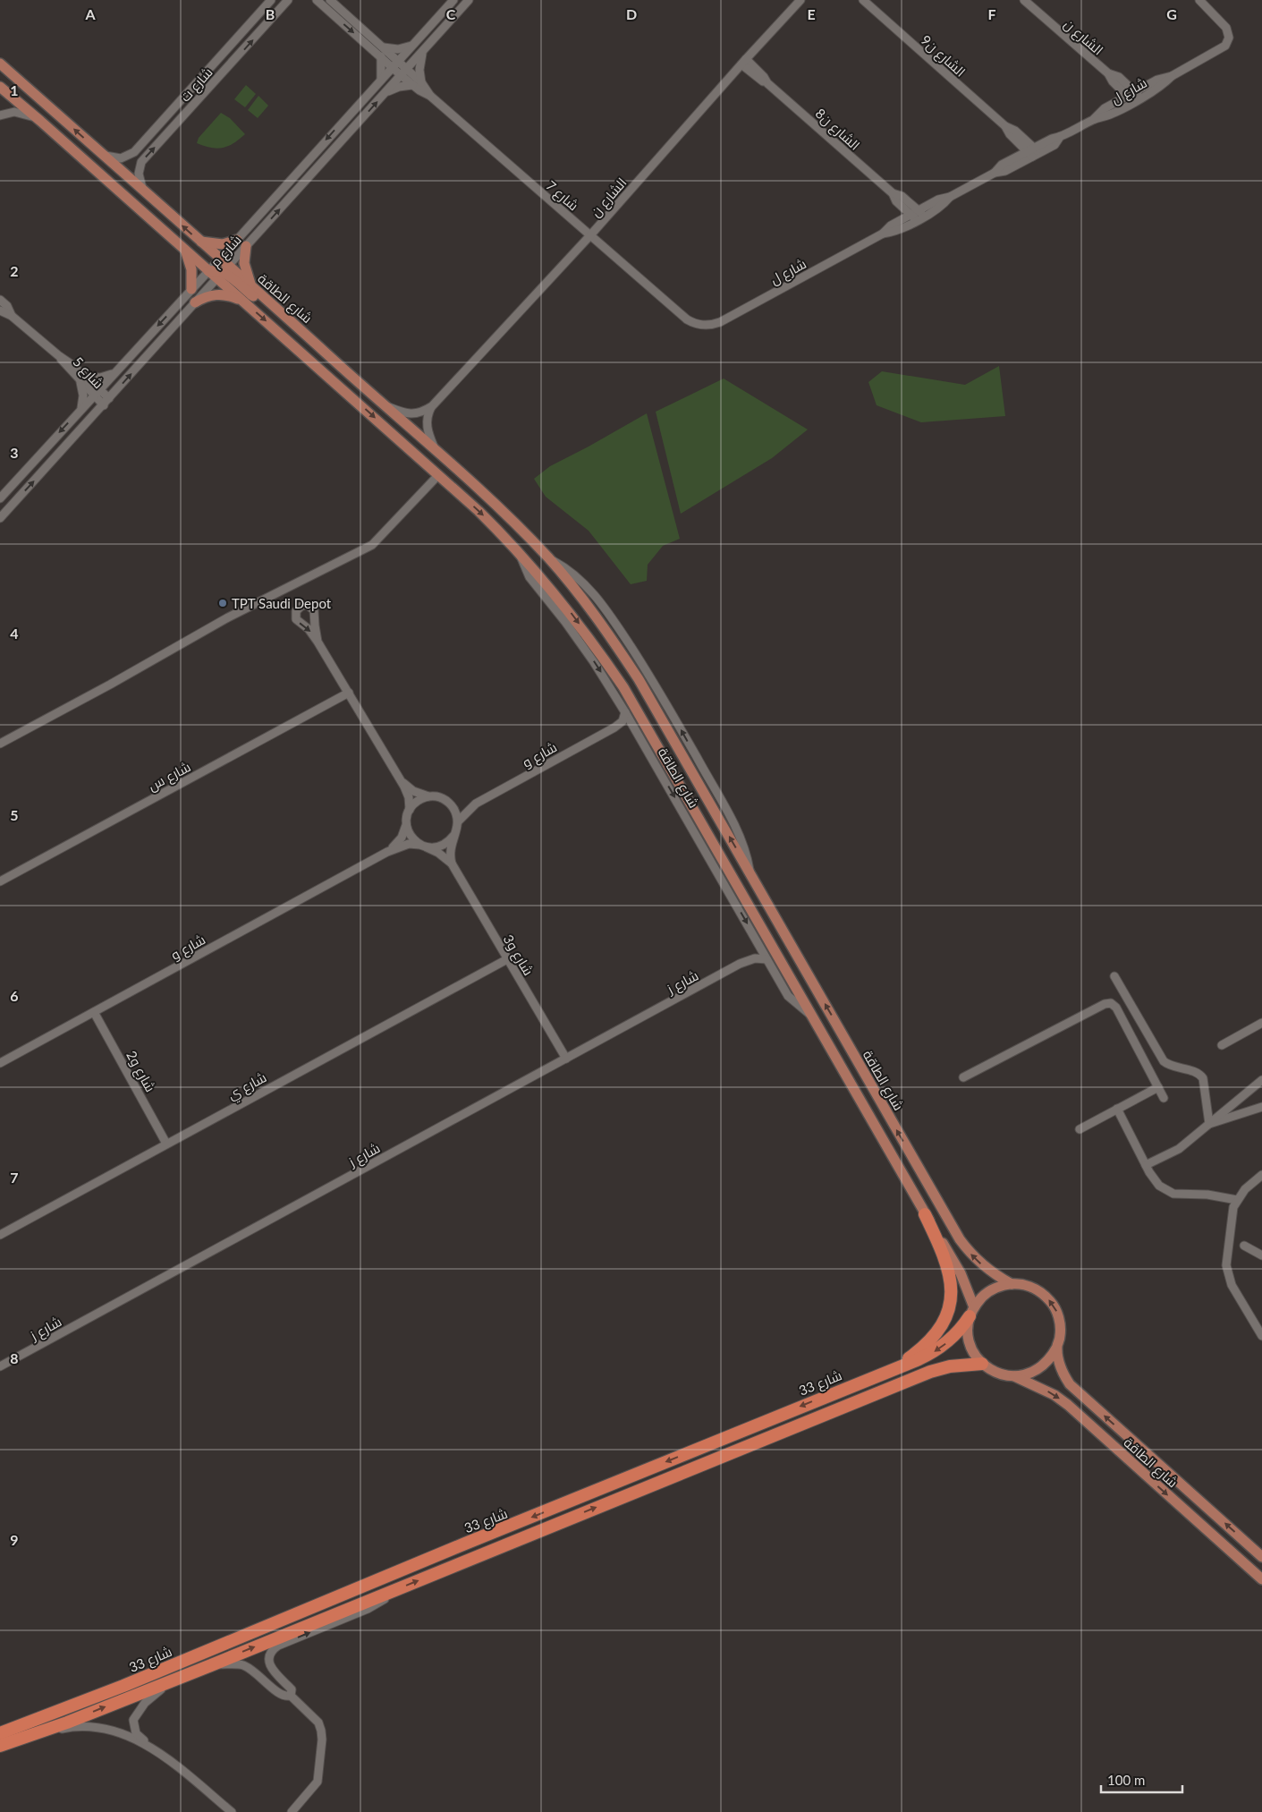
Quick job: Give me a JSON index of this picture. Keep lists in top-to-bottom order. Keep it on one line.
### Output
{"streets":{"highway":["شارع 33"],"main road":["شارع الطاقة"],"street":["الشارع ن","الشارع ن9","شارع ت","شارع ل","الشارع ن8","شارع 7","شارع م","شارع 5","شارع و","شارع س","شارع و3","شارع ز","شارع و2","شارع ي"]},"crossings":[["الشارع ن","شارع ل"],["الشارع ن","الشارع ن8"],["الشارع ن","شارع 7"],["الشارع ن","شارع الطاقة"],["الشارع ن9","شارع ل"],["شارع ت","شارع الطاقة"],["شارع ل","الشارع ن8"],["شارع ل","شارع 7"],["شارع 7","شارع م"],["شارع م","شارع الطاقة"],["شارع م","شارع 5"],["شارع الطاقة","شارع و"],["شارع الطاقة","شارع ز"],["شارع الطاقة","شارع 33"],["شارع و","شارع و3"],["شارع و","شارع و2"],["شارع و3","شارع ز"],["شارع و3","شارع ي"],["شارع و2","شارع ي"]],"places":["TPT Saudi Depot"],"scale_bar":"100 m","grid":{"columns":["A","B","C","D","E","F","G"],"rows":["1","2","3","4","5","6","7","8","9"]}}
